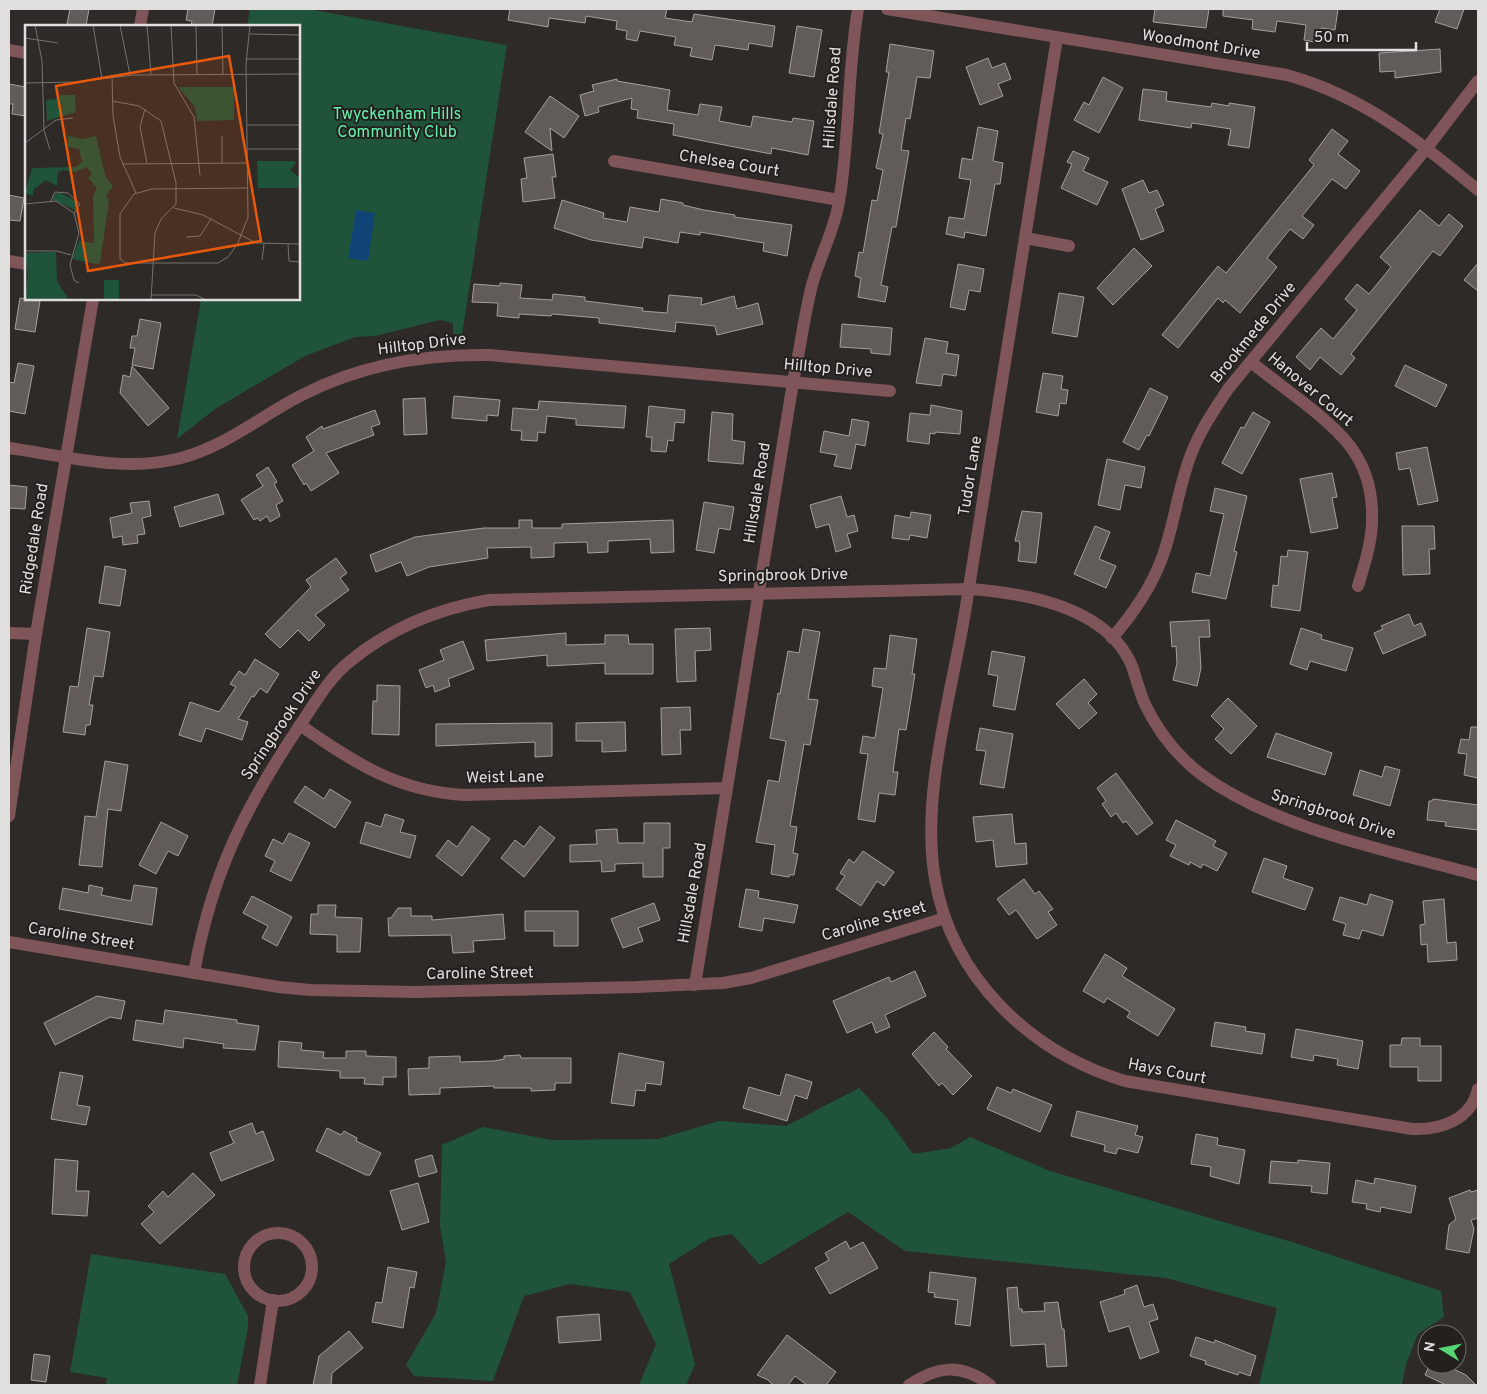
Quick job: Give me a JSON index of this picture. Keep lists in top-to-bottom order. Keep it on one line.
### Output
{"streets":{"street":["Woodmont Drive","Hillsdale Road","Chelsea Court","Brookmede Drive","Hilltop Drive","Hanover Court","Tudor Lane","Ridgedale Road","Springbrook Drive","Weist Lane","Caroline Street","Hays Court"]},"crossings":[["Woodmont Drive","Brookmede Drive"],["Woodmont Drive","Tudor Lane"],["Hillsdale Road","Chelsea Court"],["Hillsdale Road","Hilltop Drive"],["Hillsdale Road","Springbrook Drive"],["Hillsdale Road","Weist Lane"],["Hillsdale Road","Caroline Street"],["Brookmede Drive","Hanover Court"],["Brookmede Drive","Springbrook Drive"],["Hilltop Drive","Ridgedale Road"],["Tudor Lane","Springbrook Drive"],["Tudor Lane","Caroline Street"],["Tudor Lane","Hays Court"],["Springbrook Drive","Weist Lane"],["Springbrook Drive","Caroline Street"],["Caroline Street","Hays Court"]],"parks":["Twyckenham Hills Community Club"],"scale_bar":"50 m","north":"left"}
